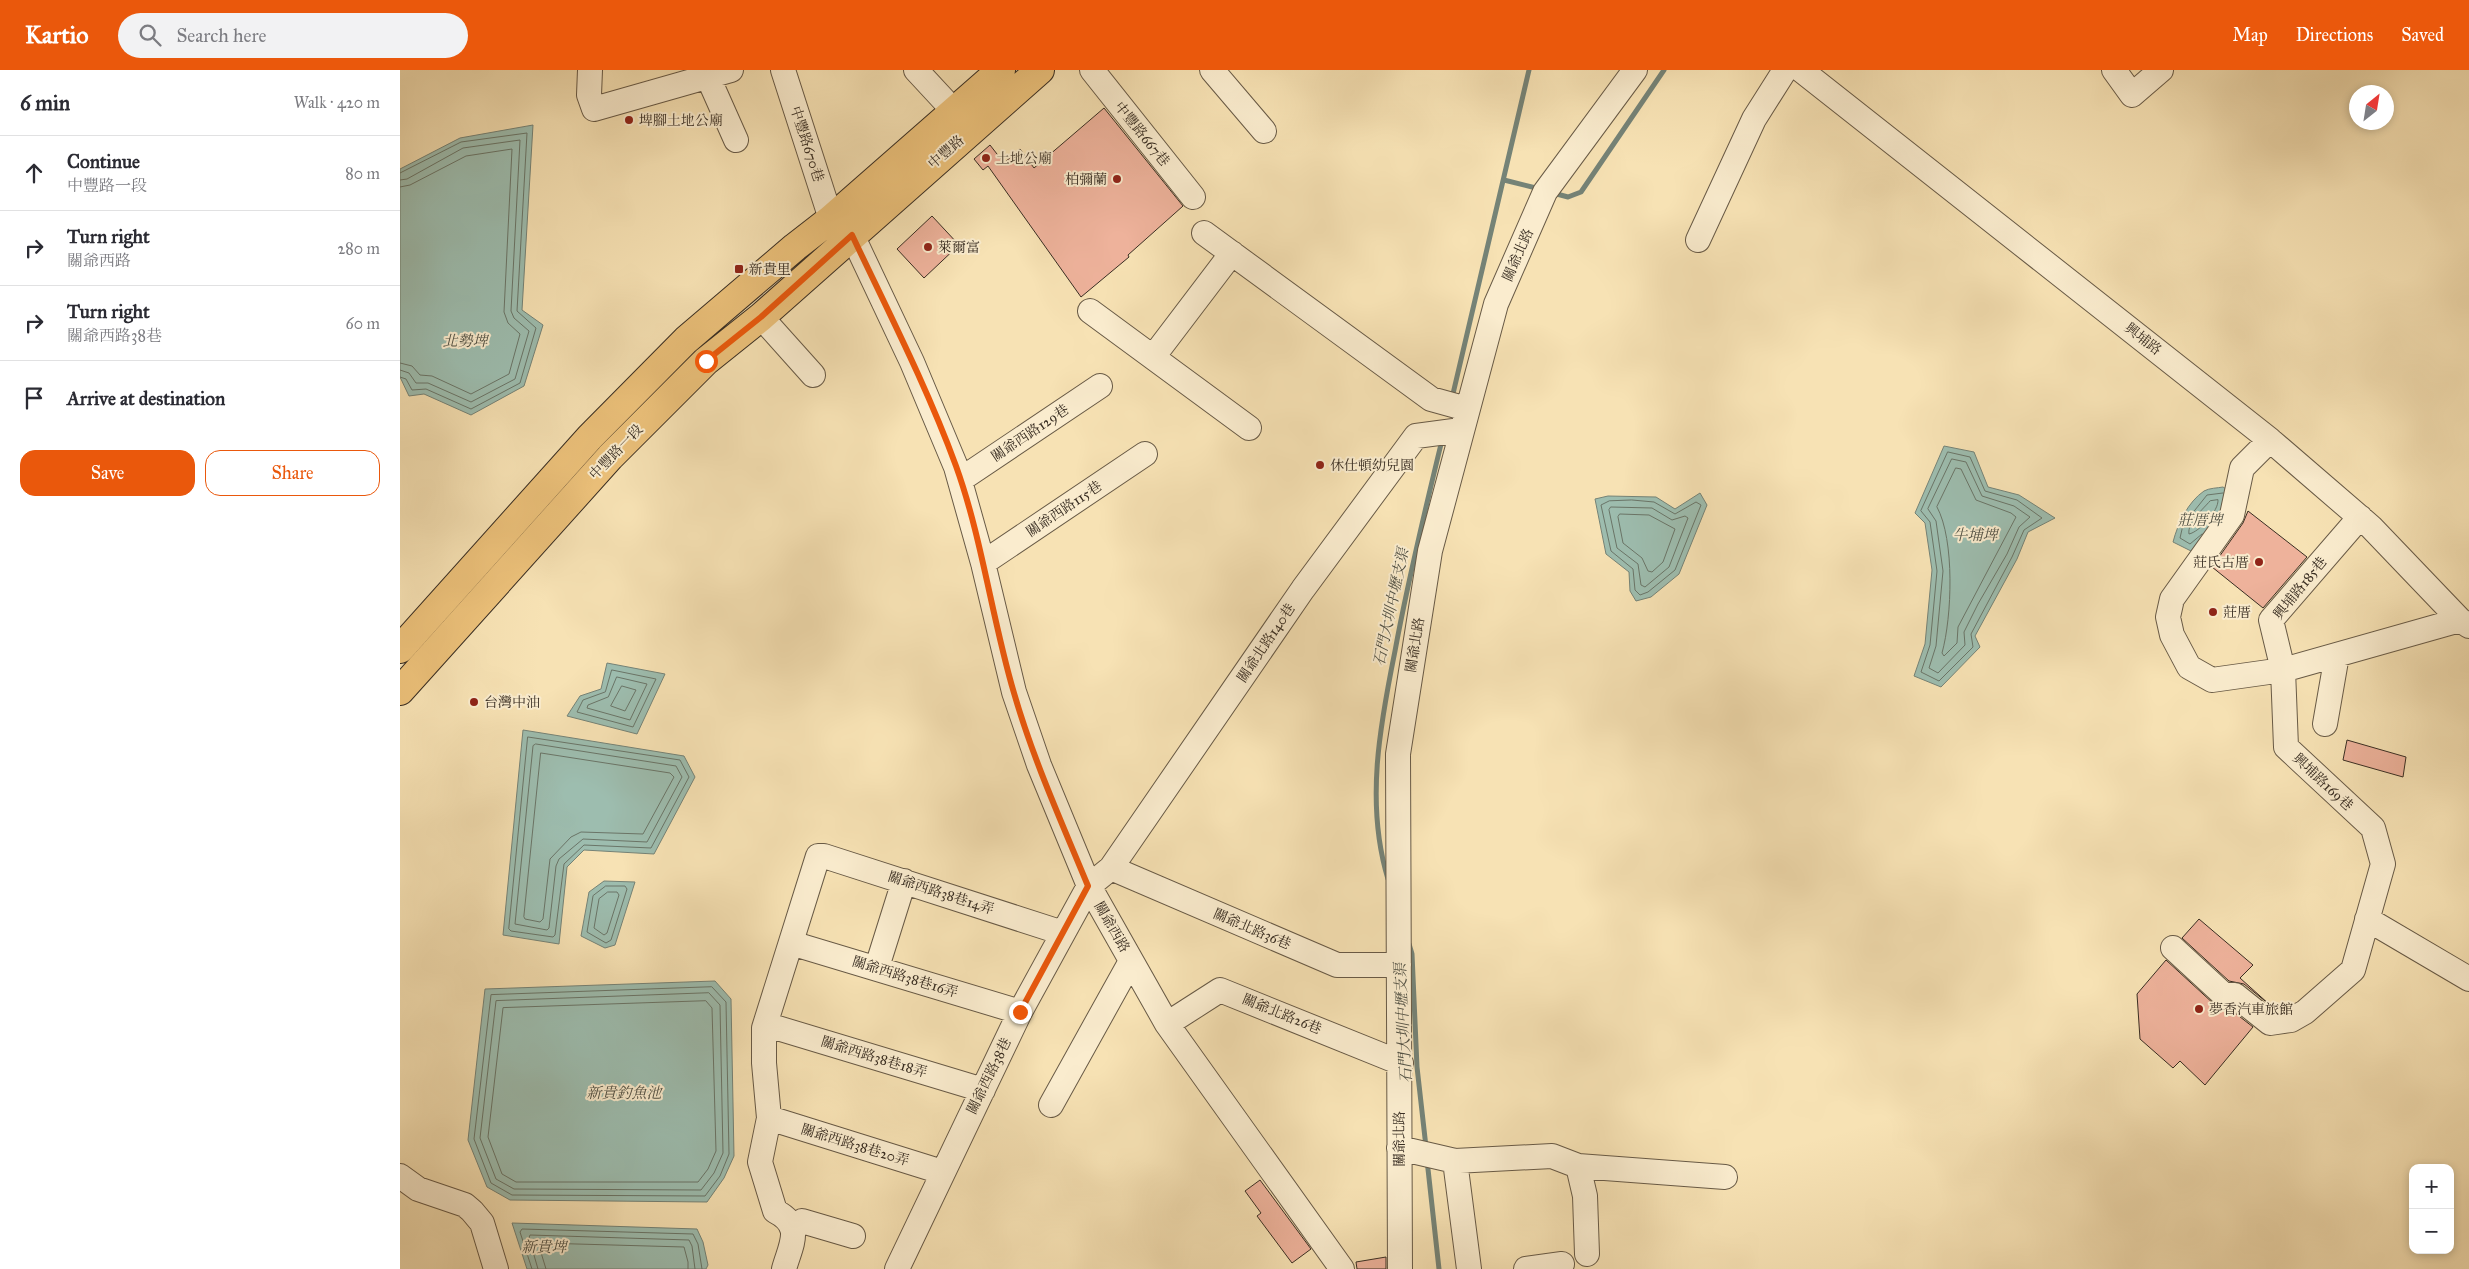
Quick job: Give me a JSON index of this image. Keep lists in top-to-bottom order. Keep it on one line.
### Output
{"streets":{"main road":["中豐路","中豐路一段"],"street":["中豐路667巷","中豐路670巷","關爺北路","興埔路","關爺西路129巷","關爺西路115巷","興埔路185巷","關爺北路140巷","興埔路169巷","關爺西路38巷14弄","關爺西路","關爺北路36巷","關爺西路38巷16弄","關爺北路26巷","關爺西路38巷18弄","關爺西路38巷","關爺西路38巷20弄"]},"crossings":[["中豐路670巷","中豐路"],["中豐路670巷","中豐路一段"],["中豐路","中豐路一段"],["中豐路","關爺西路"],["關爺北路","關爺北路140巷"],["關爺北路","關爺北路36巷"],["關爺北路","關爺北路26巷"],["興埔路","興埔路185巷"],["關爺西路129巷","關爺西路"],["中豐路一段","關爺西路"],["關爺西路115巷","關爺西路"],["興埔路185巷","興埔路169巷"],["關爺北路140巷","關爺西路"],["關爺北路140巷","關爺北路36巷"],["關爺北路140巷","關爺西路38巷"],["關爺西路38巷14弄","關爺西路38巷16弄"],["關爺西路38巷14弄","關爺西路38巷"],["關爺西路","關爺北路26巷"],["關爺西路","關爺西路38巷"],["關爺西路38巷16弄","關爺西路38巷"],["關爺西路38巷18弄","關爺西路38巷"],["關爺西路38巷","關爺西路38巷20弄"]],"water":["北勢埤","莊厝埤","牛埔埤","石門大圳中壢支渠","新貴釣魚池","新貴埤"],"places":{"other":["埤腳土地公廟","土地公廟","柏彌蘭","萊爾富","休仕頓幼兒園","莊氏古厝","莊厝","台灣中油","夢香汽車旅館"],"transit":["新貴里"]},"north":"top right","page":{"header":"Kartio","search":"Search here","nav":["Map","Directions","Saved"],"heading":["6 min","Walk · 420 m"],"list":[["Continue","中豐路一段","80 m"],["Turn right","關爺西路","280 m"],["Turn right","關爺西路38巷","60 m"],"Arrive at destination"],"buttons":["Save","Share"],"map_buttons":["+","−"]}}
